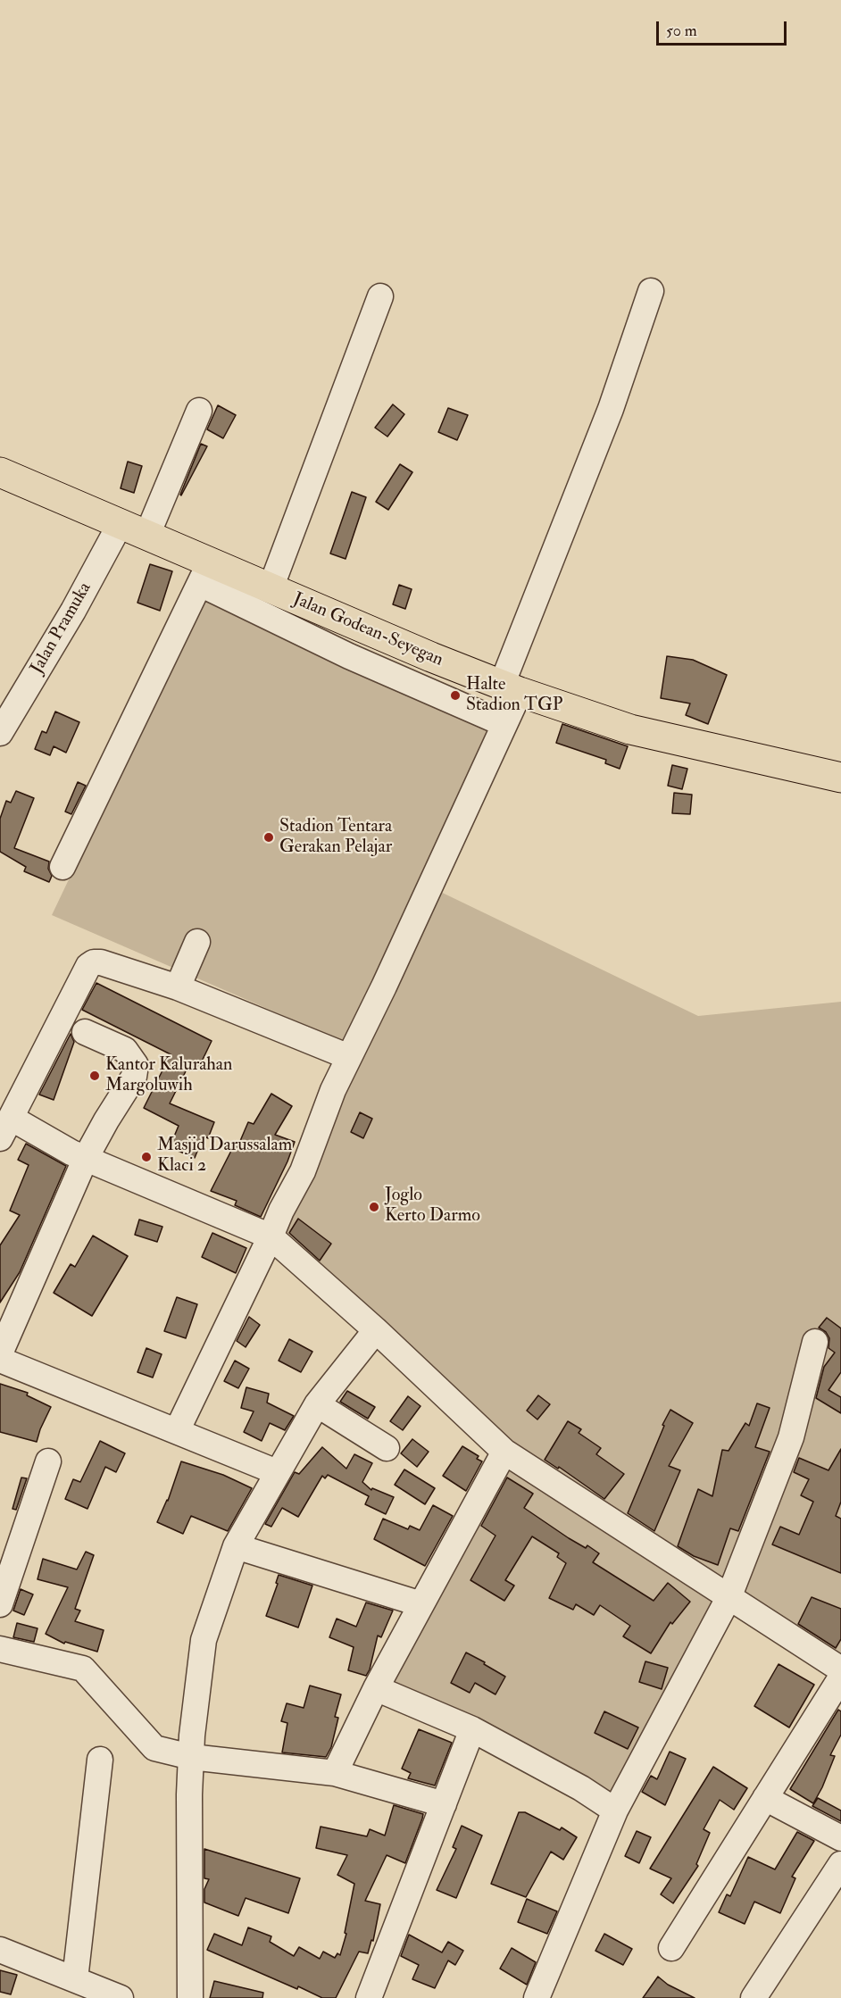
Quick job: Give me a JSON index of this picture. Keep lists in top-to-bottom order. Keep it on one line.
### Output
{"streets":{"main road":["Jalan Godean-Seyegan"],"street":["Jalan Pramuka"]},"crossings":[["Jalan Pramuka","Jalan Godean-Seyegan"]],"places":["Halte Stadion TGP","Stadion Tentara Gerakan Pelajar","Kantor Kalurahan Margoluwih","Masjid Darussalam Klaci 2","Joglo Kerto Darmo"],"scale_bar":"50 m"}
